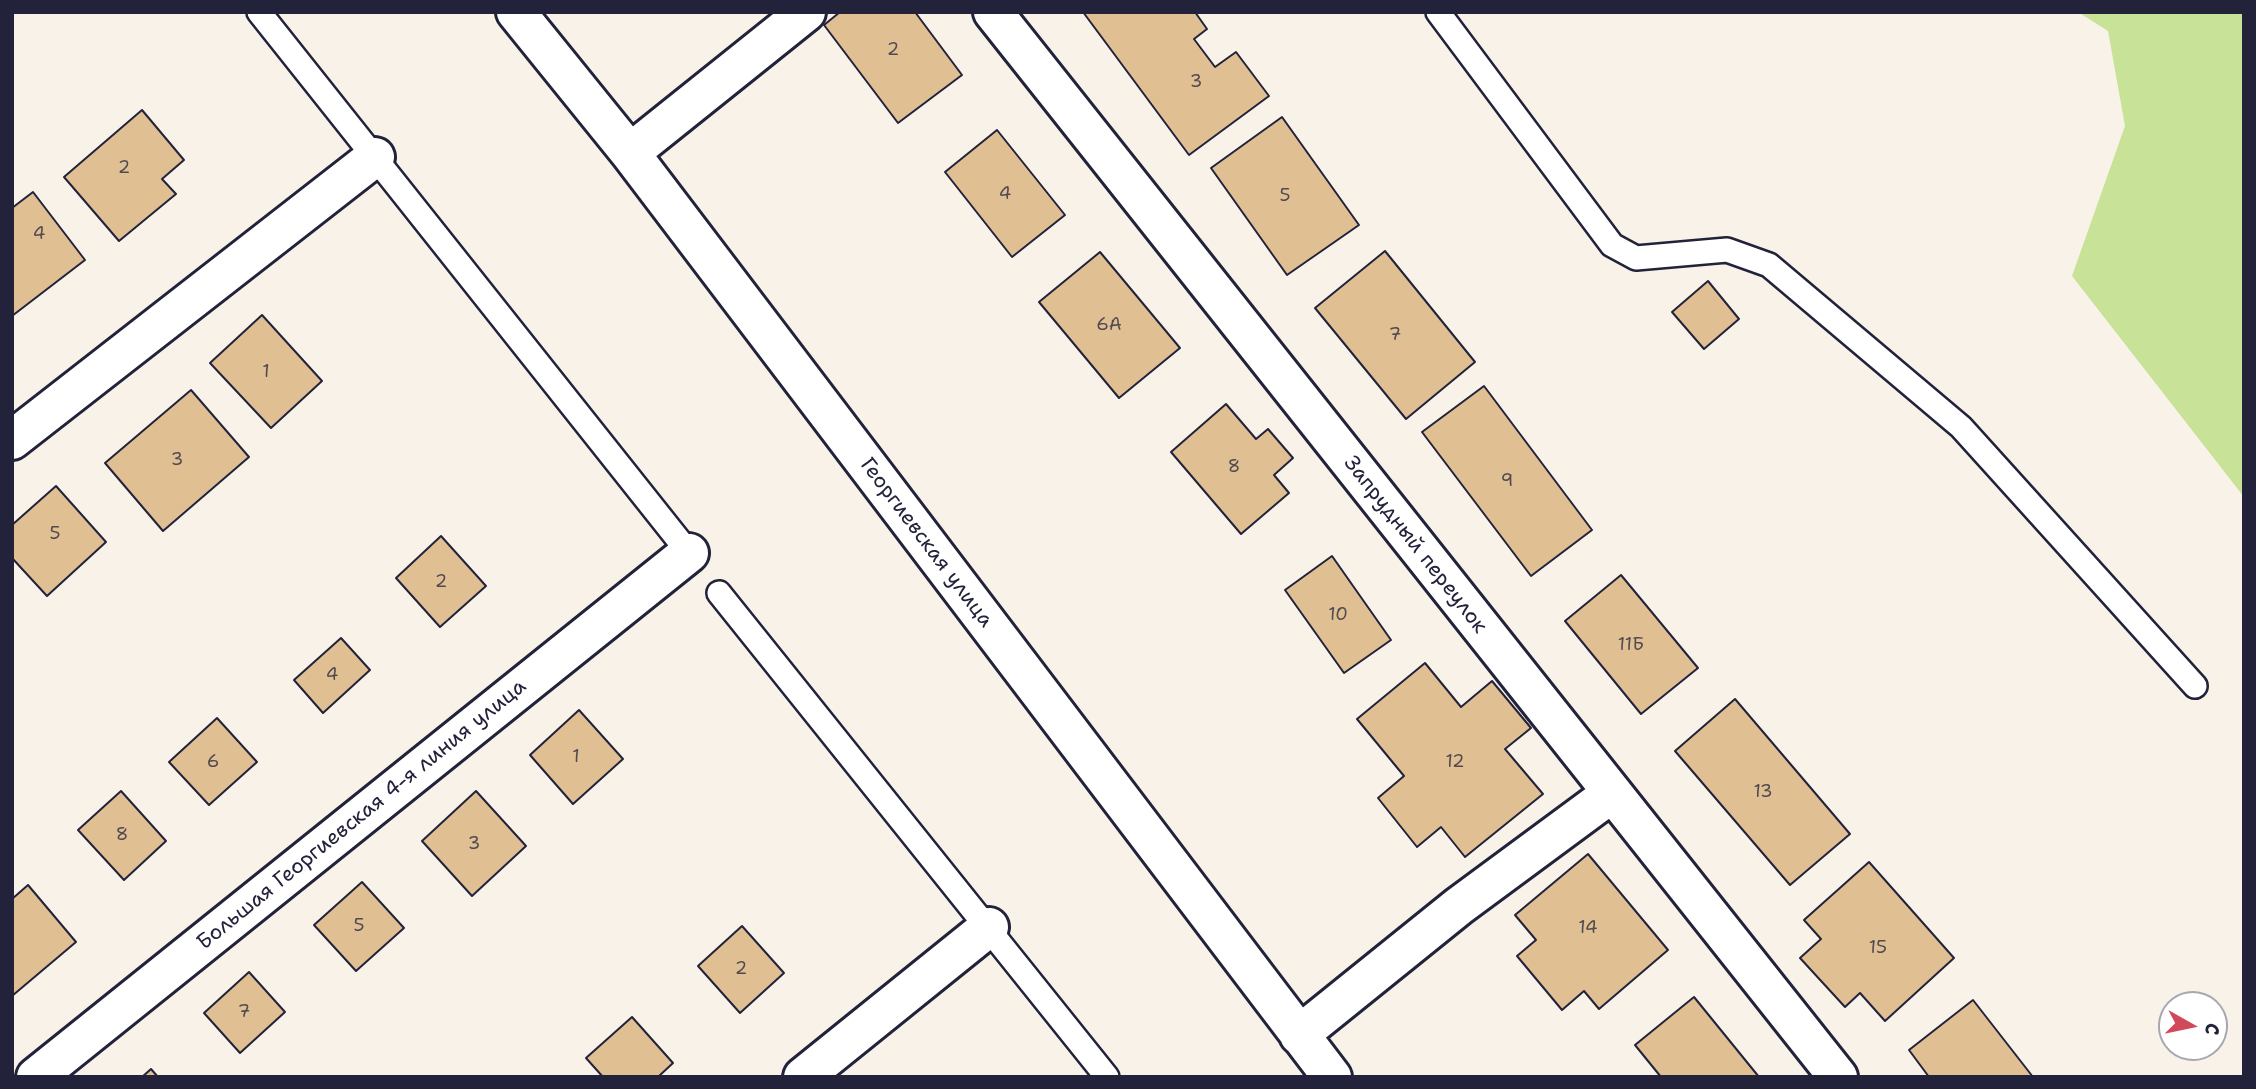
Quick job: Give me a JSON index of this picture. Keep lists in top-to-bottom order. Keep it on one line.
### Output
{"streets":{"street":["Георгиевская улица","Запрудный переулок","Большая Георгиевская 4-я линия улица"]},"house_numbers":["2","3","2","4","5","4","6А","7","1","3","8","9","5","2","10","11Б","4","1","6","12","13","8","3","5","14","15","2","7"],"north":"right"}
